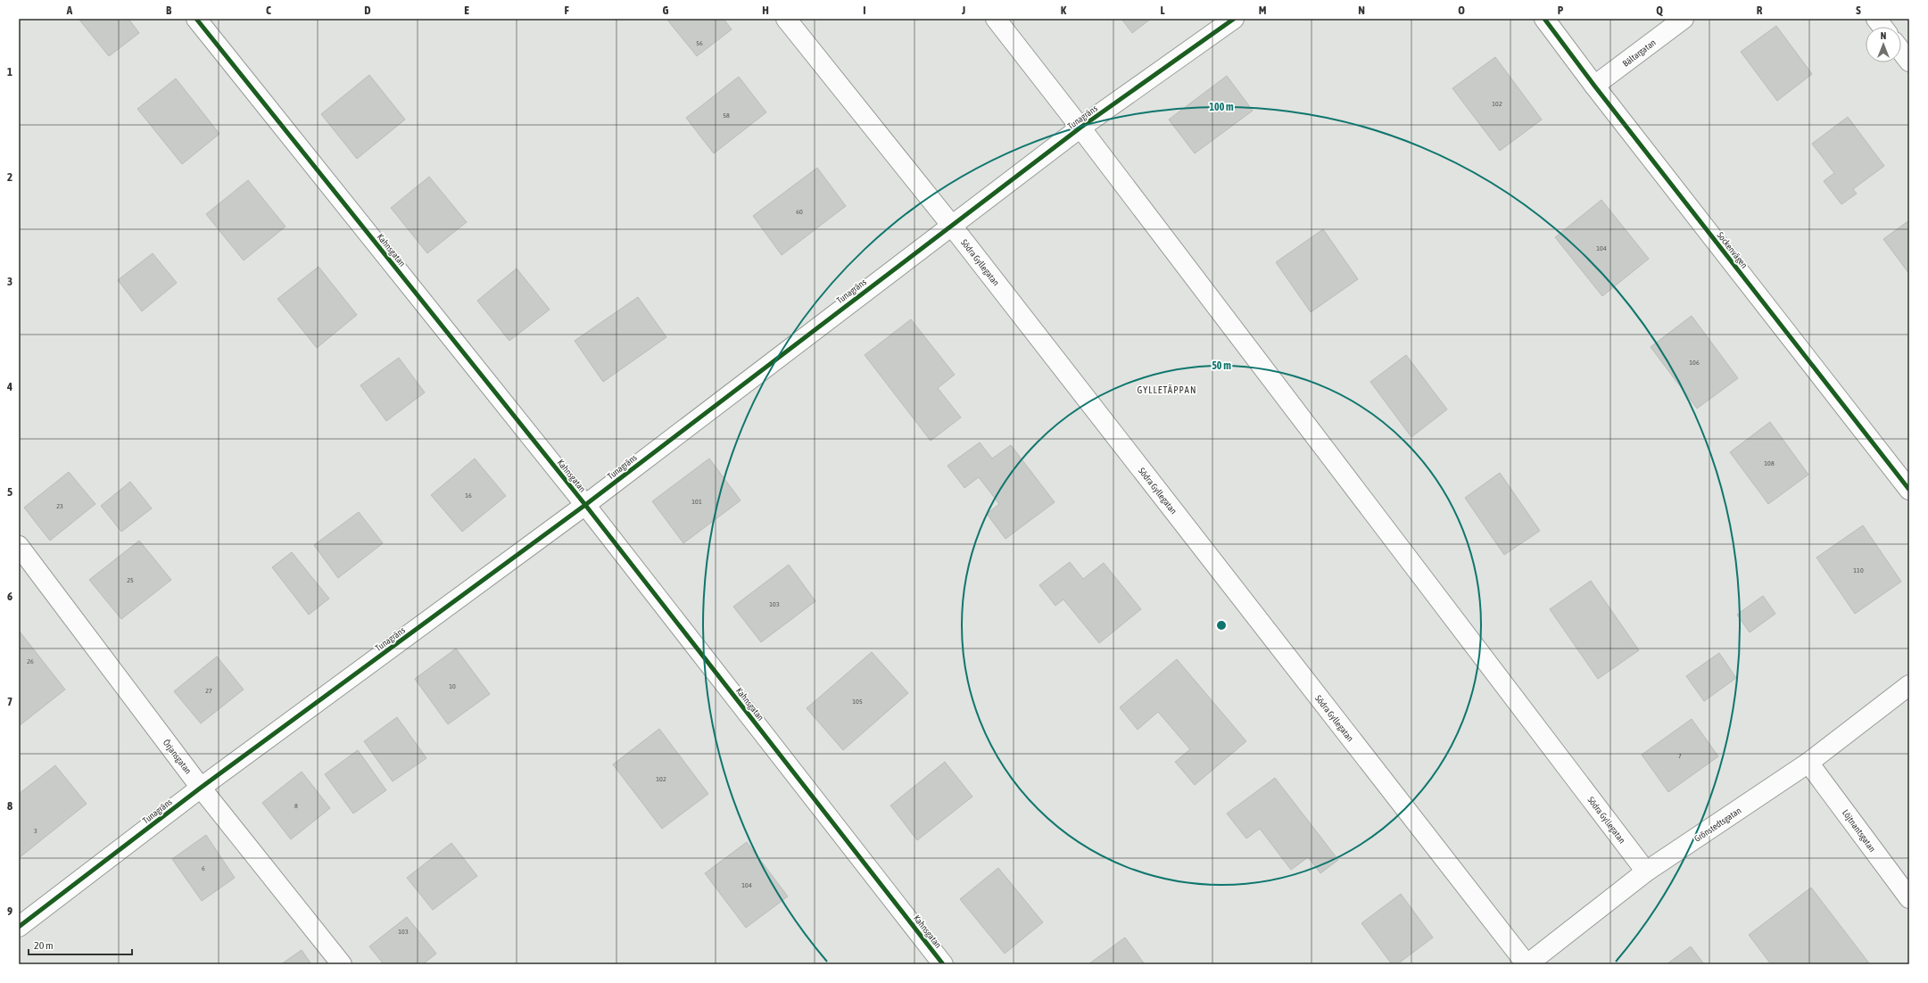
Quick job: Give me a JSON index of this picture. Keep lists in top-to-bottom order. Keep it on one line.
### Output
{"streets":{"street":["Bältargatan","Tunagräns","Kahnsgatan","Sockenvägen","Södra Gyllegatan","Örjansgatan","Grönstedtsgatan","Löjtnantsgatan"]},"crossings":[["Bältargatan","Sockenvägen"],["Tunagräns","Kahnsgatan"],["Tunagräns","Södra Gyllegatan"],["Tunagräns","Örjansgatan"],["Södra Gyllegatan","Grönstedtsgatan"],["Grönstedtsgatan","Löjtnantsgatan"]],"districts":["GYLLETÄPPAN"],"house_numbers":["56","102","58","60","104","106","108","16","101","23","110","25","103","26","10","27","105","7","102","8","3","6","104","103"],"scale_bar":"20 m","north":"top","grid":{"columns":["A","B","C","D","E","F","G","H","I","J","K","L","M","N","O","P","Q","R","S"],"rows":["1","2","3","4","5","6","7","8","9"]},"rings":["100 m","50 m"]}
